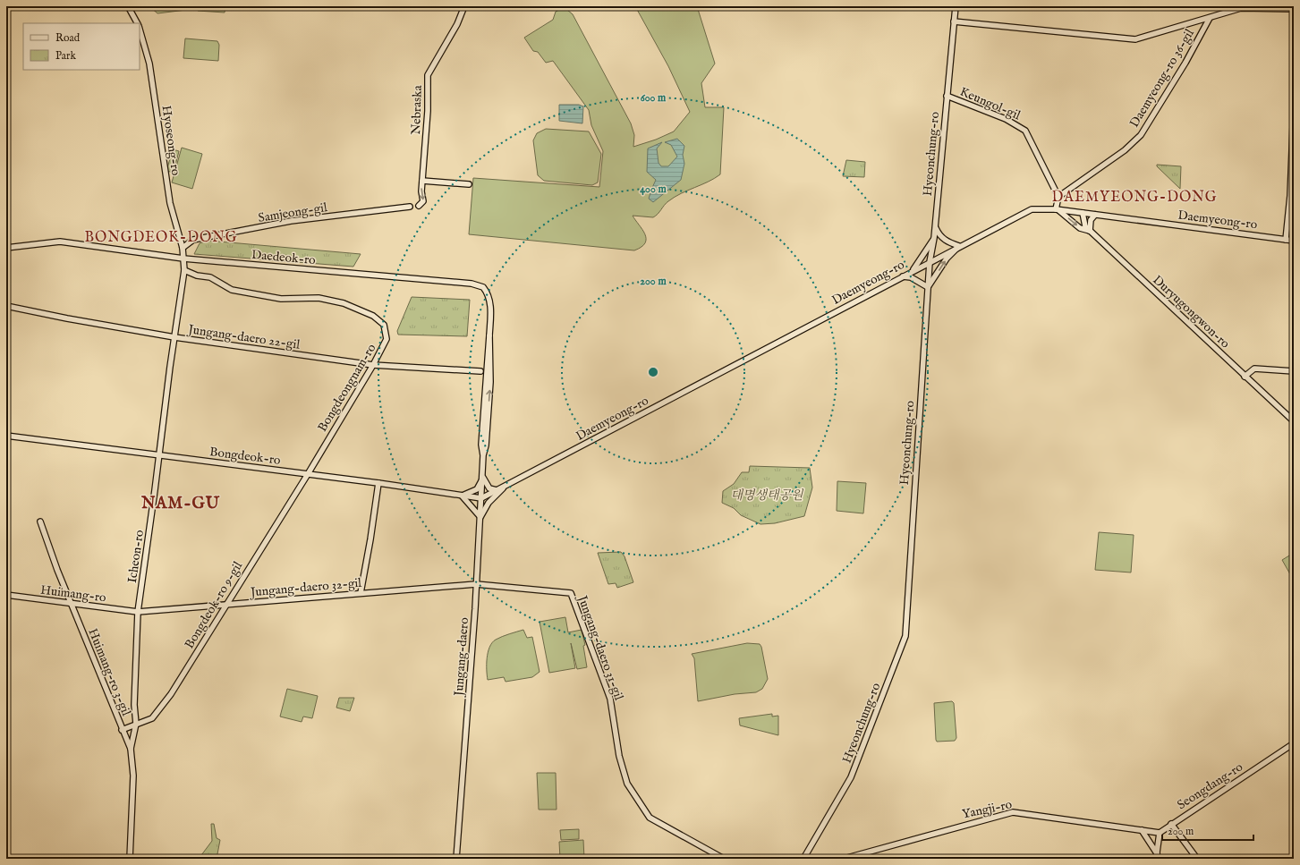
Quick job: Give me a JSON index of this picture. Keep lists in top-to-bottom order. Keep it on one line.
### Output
{"streets":{"main road":["Daemyeong-ro 36-gil","Keungol-gil","Nebraska","Hyoseong-ro","Hyeonchung-ro","Samjeong-gil","Daemyeong-ro","Daedeok-ro","Duryugongwon-ro","Jungang-daero 22-gil","Bongdeongnam-ro","Bongdeok-ro","Icheon-ro","Jungang-daero 32-gil","Huimang-ro","Bongdeok-ro 9-gil","Jungang-daero 31-gil","Jungang-daero","Huimang-ro 3-gil","Seongdang-ro","Yangji-ro"]},"crossings":[["Daemyeong-ro 36-gil","Keungol-gil"],["Keungol-gil","Hyeonchung-ro"],["Hyoseong-ro","Samjeong-gil"],["Hyoseong-ro","Daedeok-ro"],["Hyoseong-ro","Bongdeongnam-ro"],["Hyoseong-ro","Icheon-ro"],["Hyeonchung-ro","Daemyeong-ro"],["Daemyeong-ro","Duryugongwon-ro"],["Daemyeong-ro","Bongdeok-ro"],["Daemyeong-ro","Jungang-daero"],["Daedeok-ro","Jungang-daero"],["Jungang-daero 22-gil","Bongdeongnam-ro"],["Jungang-daero 22-gil","Icheon-ro"],["Bongdeongnam-ro","Bongdeok-ro"],["Bongdeongnam-ro","Icheon-ro"],["Bongdeongnam-ro","Bongdeok-ro 9-gil"],["Bongdeok-ro","Icheon-ro"],["Bongdeok-ro","Bongdeok-ro 9-gil"],["Bongdeok-ro","Jungang-daero"],["Icheon-ro","Jungang-daero 32-gil"],["Icheon-ro","Huimang-ro"],["Icheon-ro","Bongdeok-ro 9-gil"],["Icheon-ro","Huimang-ro 3-gil"],["Jungang-daero 32-gil","Huimang-ro"],["Jungang-daero 32-gil","Bongdeok-ro 9-gil"],["Jungang-daero 32-gil","Jungang-daero 31-gil"],["Jungang-daero 32-gil","Jungang-daero"],["Huimang-ro","Huimang-ro 3-gil"],["Bongdeok-ro 9-gil","Huimang-ro 3-gil"],["Jungang-daero 31-gil","Jungang-daero"],["Seongdang-ro","Yangji-ro"]],"districts":["DAEMYEONG-DONG","BONGDEOK-DONG","NAM-GU"],"parks":["대명생태공원"],"legend":["Road","Park"],"scale_bar":"200 m","rings":["600 m","400 m","200 m"]}
